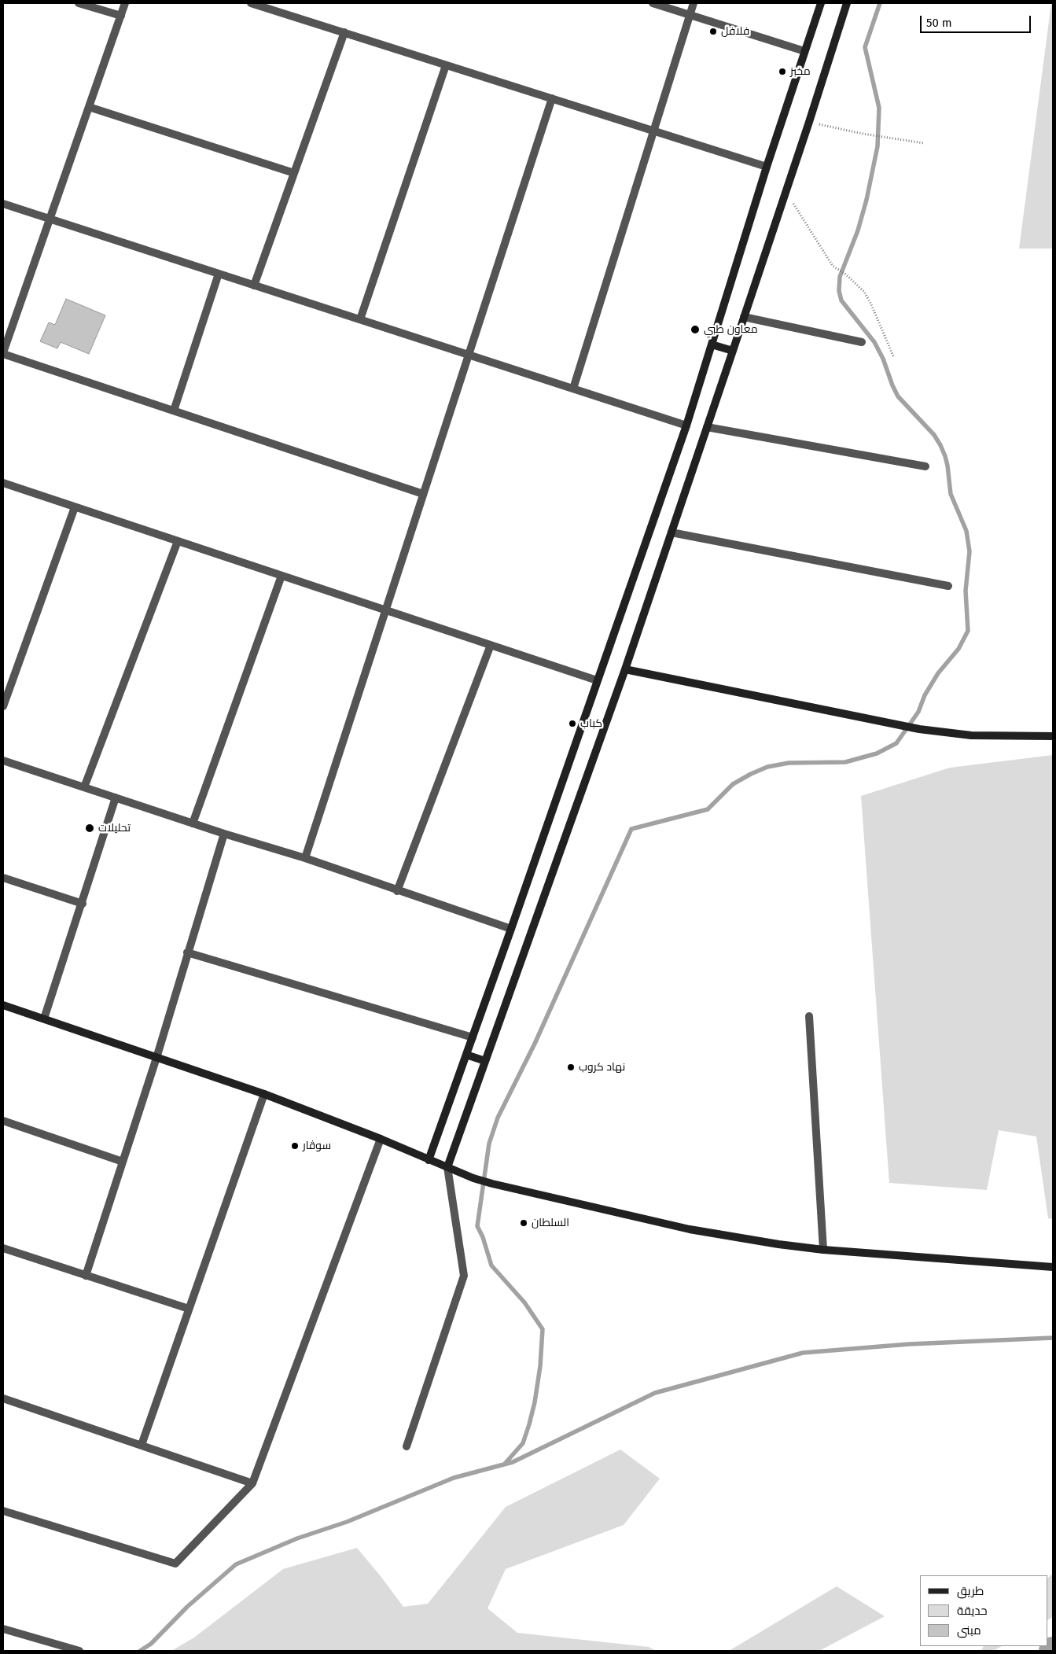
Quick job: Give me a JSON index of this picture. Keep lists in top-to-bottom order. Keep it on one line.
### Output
{"places":["فلافل","مخبز","معاون طبي","كباب","تحلیلات","نهاد كروب","سوڤار","السلطان"],"legend":["طريق","حديقة","مبنى"],"scale_bar":"50 m"}
